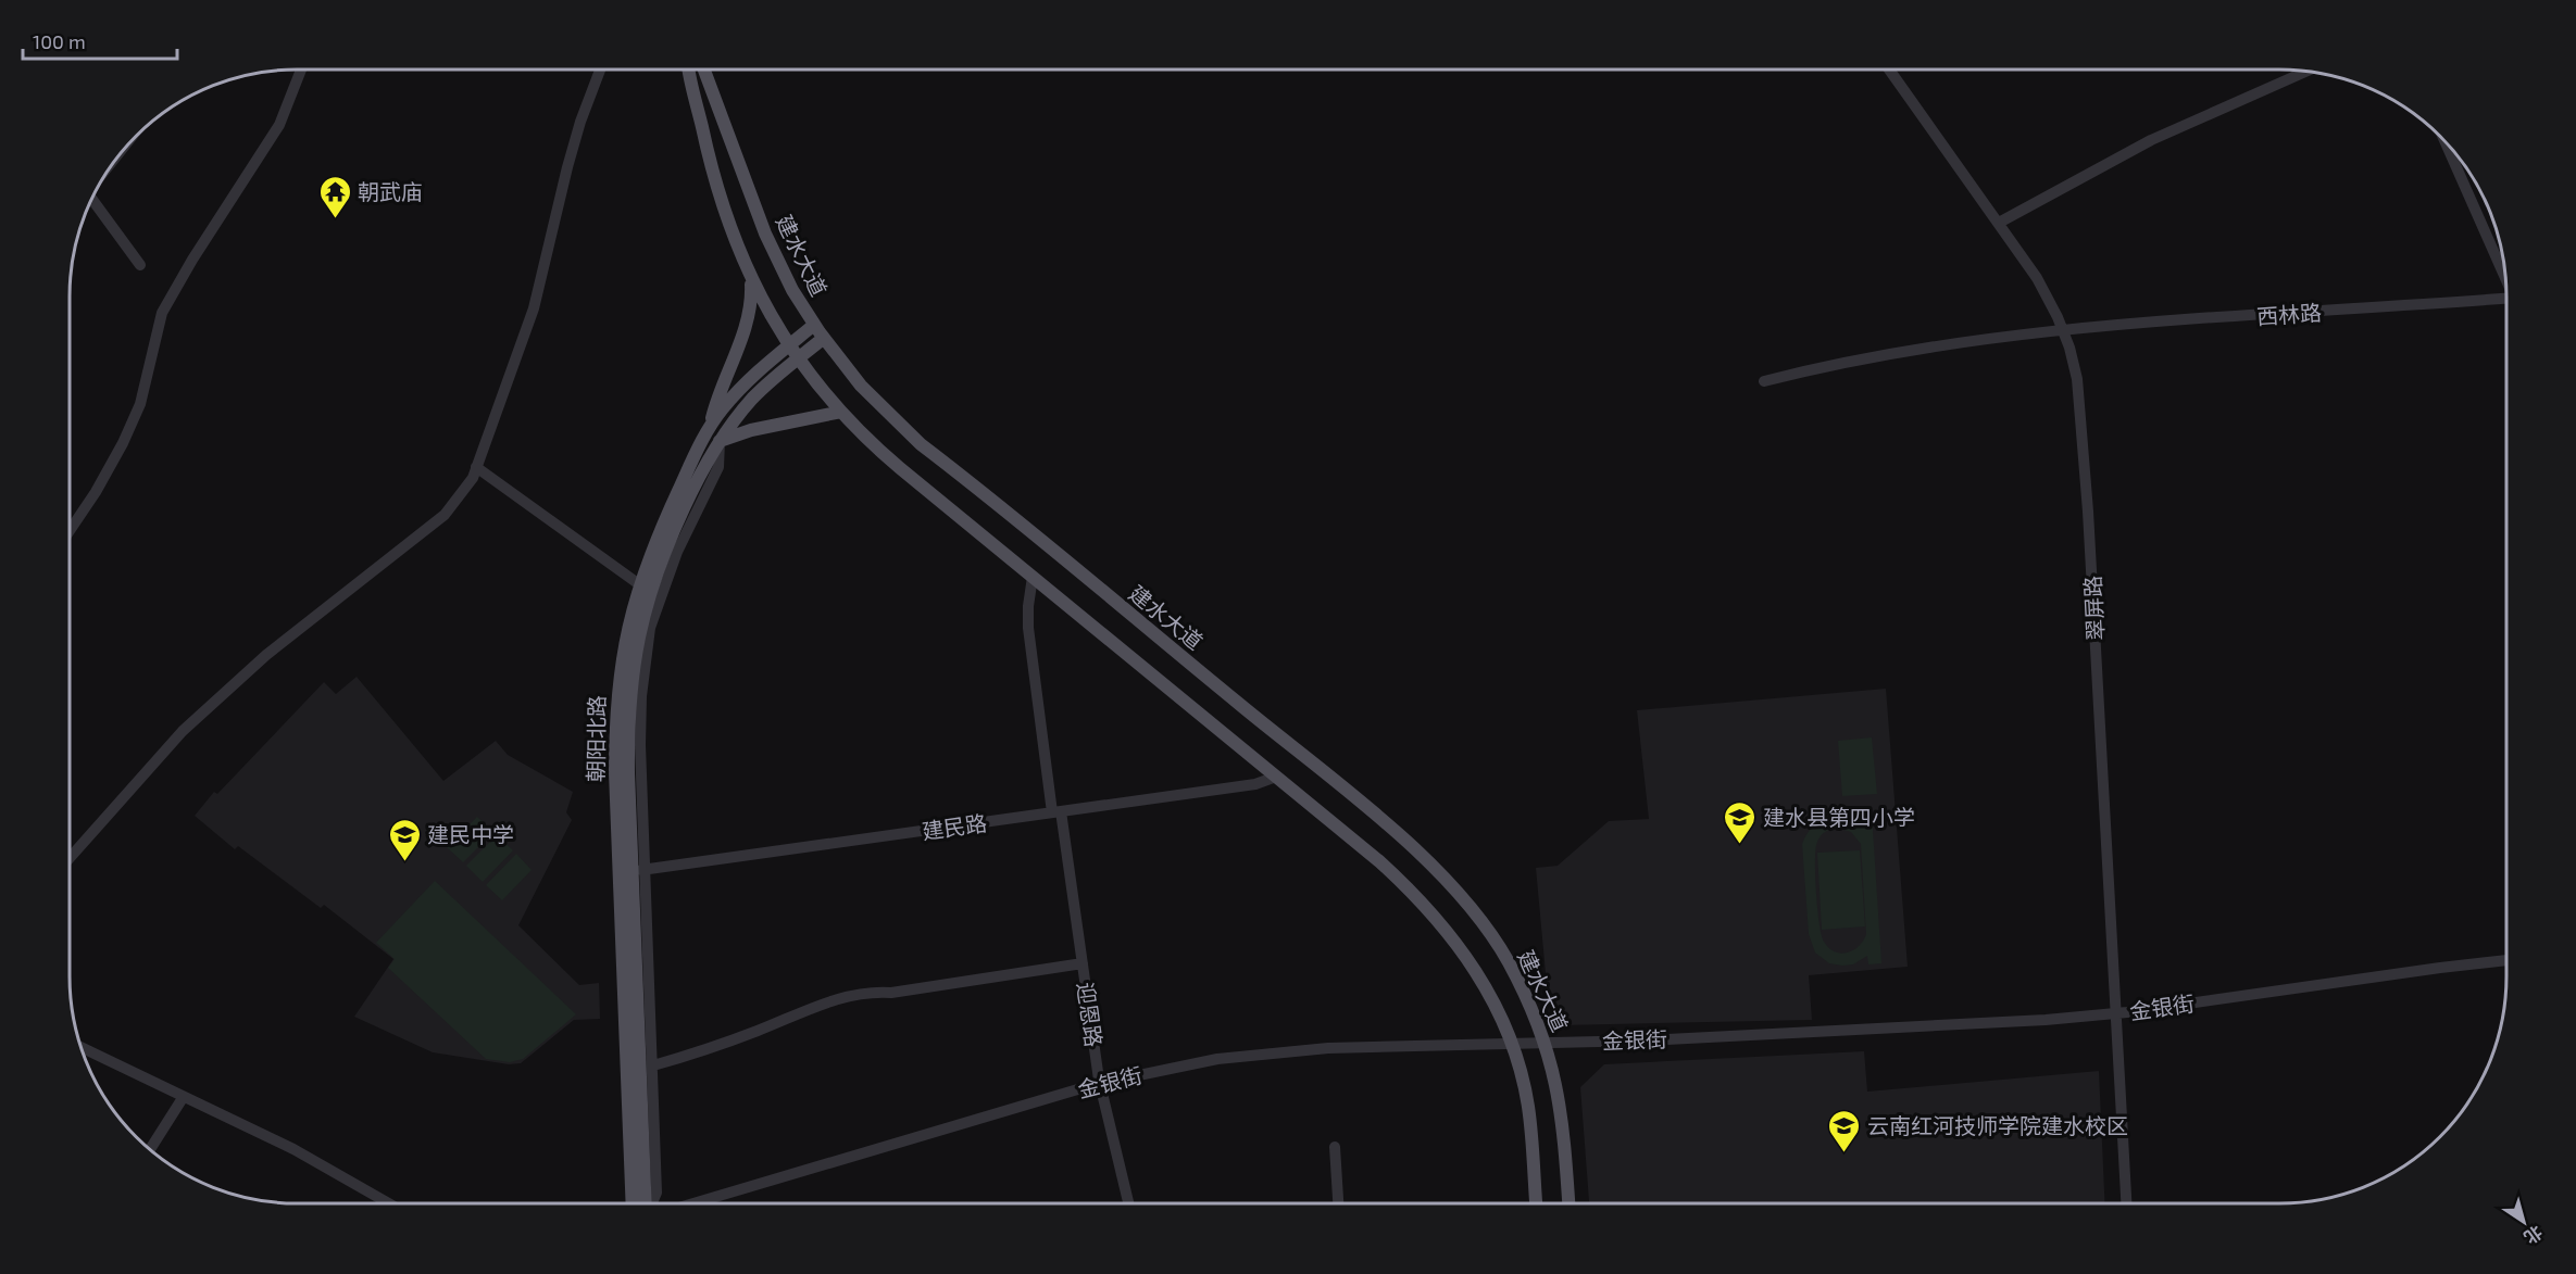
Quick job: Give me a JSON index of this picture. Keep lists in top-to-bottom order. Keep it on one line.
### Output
{"streets":{"main road":["建水大道","朝阳北路"],"street":["西林路","翠屏路","建民路","金银街","迎恩路"]},"crossings":[["建水大道","朝阳北路"],["建水大道","金银街"],["西林路","翠屏路"],["翠屏路","金银街"],["朝阳北路","建民路"],["建民路","迎恩路"],["金银街","迎恩路"]],"places":{"temple":["朝武庙"],"school or university":["建水县第四小学","建民中学","云南红河技师学院建水校区"]},"scale_bar":"100 m","north":"bottom right"}
